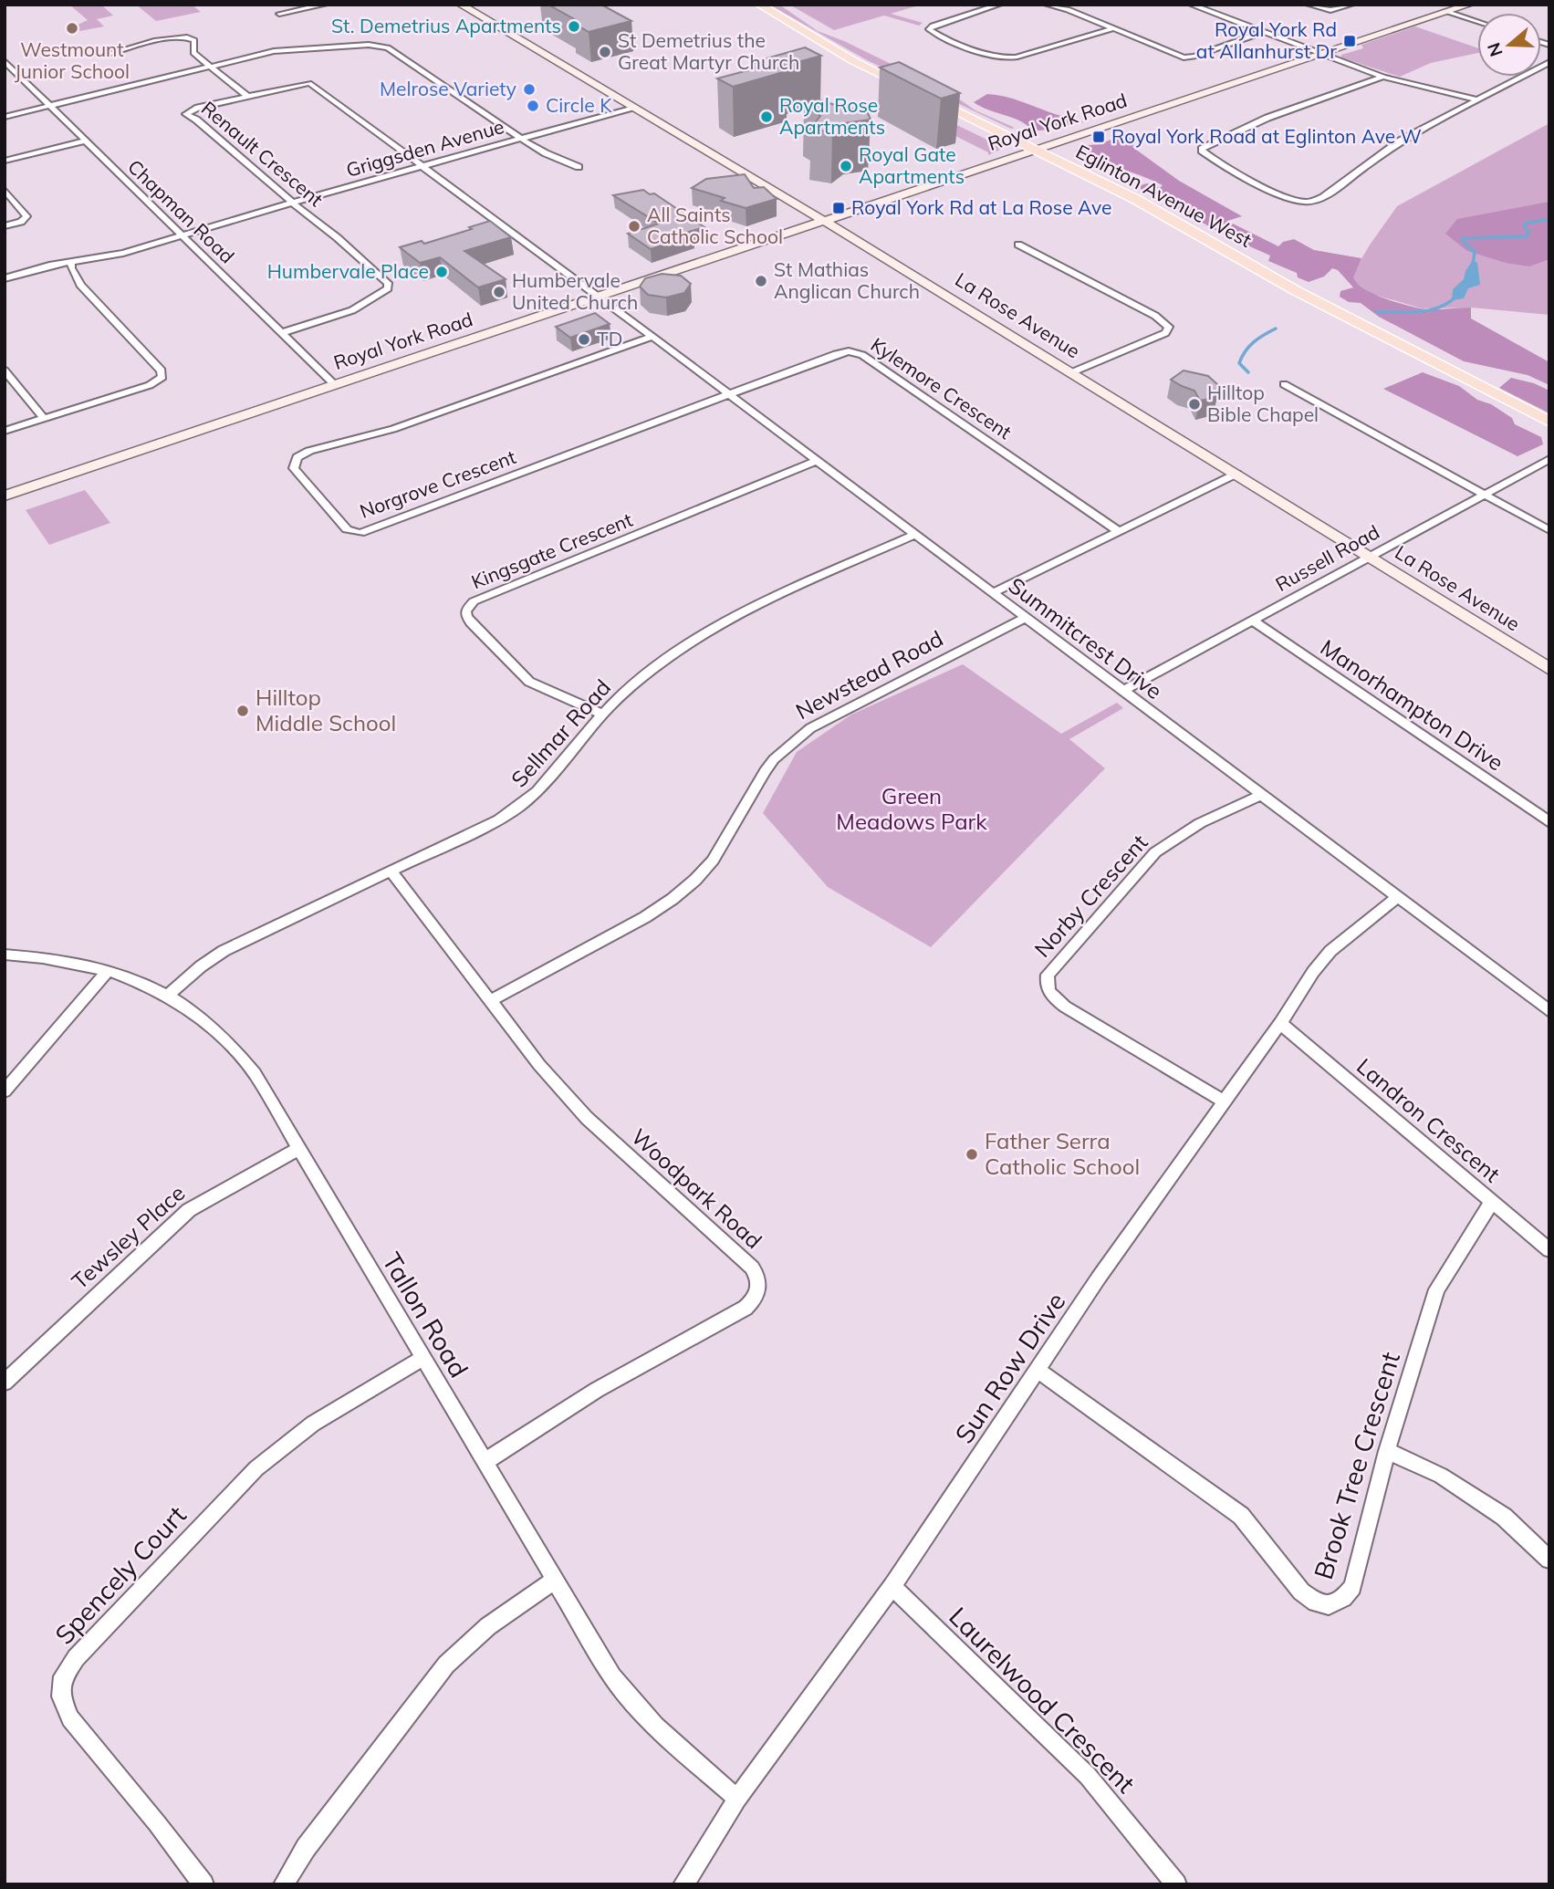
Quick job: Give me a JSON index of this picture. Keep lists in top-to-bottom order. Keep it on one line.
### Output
{"streets":{"main road":["Royal York Road","Eglinton Avenue West","La Rose Avenue"],"street":["Griggsden Avenue","Renault Crescent","Chapman Road","Kylemore Crescent","Norgrove Crescent","Kingsgate Crescent","Russell Road","Summitcrest Drive","Newstead Road","Manorhampton Drive","Sellmar Road","Norby Crescent","Landron Crescent","Woodpark Road","Tewsley Place","Tallon Road","Sun Row Drive","Brook Tree Crescent","Spencely Court","Laurelwood Crescent"]},"crossings":[["Royal York Road","Renault Crescent"],["Royal York Road","Eglinton Avenue West"],["Royal York Road","Chapman Road"],["Royal York Road","La Rose Avenue"],["Royal York Road","Summitcrest Drive"],["Griggsden Avenue","Renault Crescent"],["Griggsden Avenue","Chapman Road"],["Griggsden Avenue","La Rose Avenue"],["Renault Crescent","Chapman Road"],["Renault Crescent","Summitcrest Drive"],["La Rose Avenue","Russell Road"],["Kylemore Crescent","Norgrove Crescent"],["Kylemore Crescent","Summitcrest Drive"],["Norgrove Crescent","Summitcrest Drive"],["Kingsgate Crescent","Summitcrest Drive"],["Kingsgate Crescent","Sellmar Road"],["Russell Road","Summitcrest Drive"],["Russell Road","Manorhampton Drive"],["Summitcrest Drive","Newstead Road"],["Summitcrest Drive","Sellmar Road"],["Summitcrest Drive","Norby Crescent"],["Summitcrest Drive","Sun Row Drive"],["Newstead Road","Woodpark Road"],["Sellmar Road","Woodpark Road"],["Sellmar Road","Tallon Road"],["Norby Crescent","Sun Row Drive"],["Landron Crescent","Sun Row Drive"],["Landron Crescent","Brook Tree Crescent"],["Woodpark Road","Tallon Road"],["Tewsley Place","Tallon Road"],["Tallon Road","Sun Row Drive"],["Tallon Road","Spencely Court"],["Sun Row Drive","Brook Tree Crescent"],["Sun Row Drive","Laurelwood Crescent"]],"parks":["Green Meadows Park"],"places":{"other":["St. Demetrius Apartments","Westmount Junior School","St Demetrius the Great Martyr Church","Melrose Variety","Circle K","Royal Rose Apartments","Royal Gate Apartments","All Saints Catholic School","Humbervale Place","St Mathias Anglican Church","Humbervale United Church","TD","Hilltop Bible Chapel","Hilltop Middle School","Father Serra Catholic School"],"transit":["Royal York Rd at Allanhurst Dr","Royal York Road at Eglinton Ave W","Royal York Rd at La Rose Ave"]},"north":"left"}
